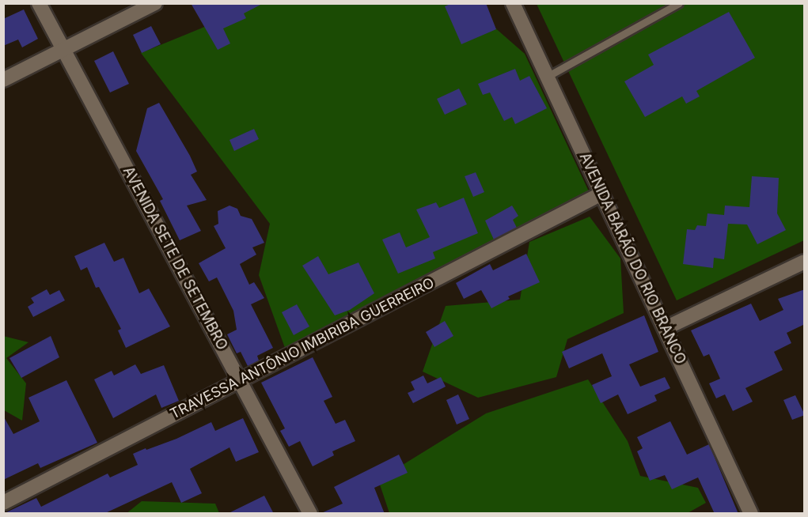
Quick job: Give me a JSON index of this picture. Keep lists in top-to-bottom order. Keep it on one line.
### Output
{"streets":{"street":["AVENIDA SETE DE SETEMBRO","AVENIDA BARÃO DO RIO BRANCO","TRAVESSA ANTÔNIO IMBIRIBA GUERREIRO"]},"crossings":[["AVENIDA SETE DE SETEMBRO","TRAVESSA ANTÔNIO IMBIRIBA GUERREIRO"],["AVENIDA BARÃO DO RIO BRANCO","TRAVESSA ANTÔNIO IMBIRIBA GUERREIRO"]]}
